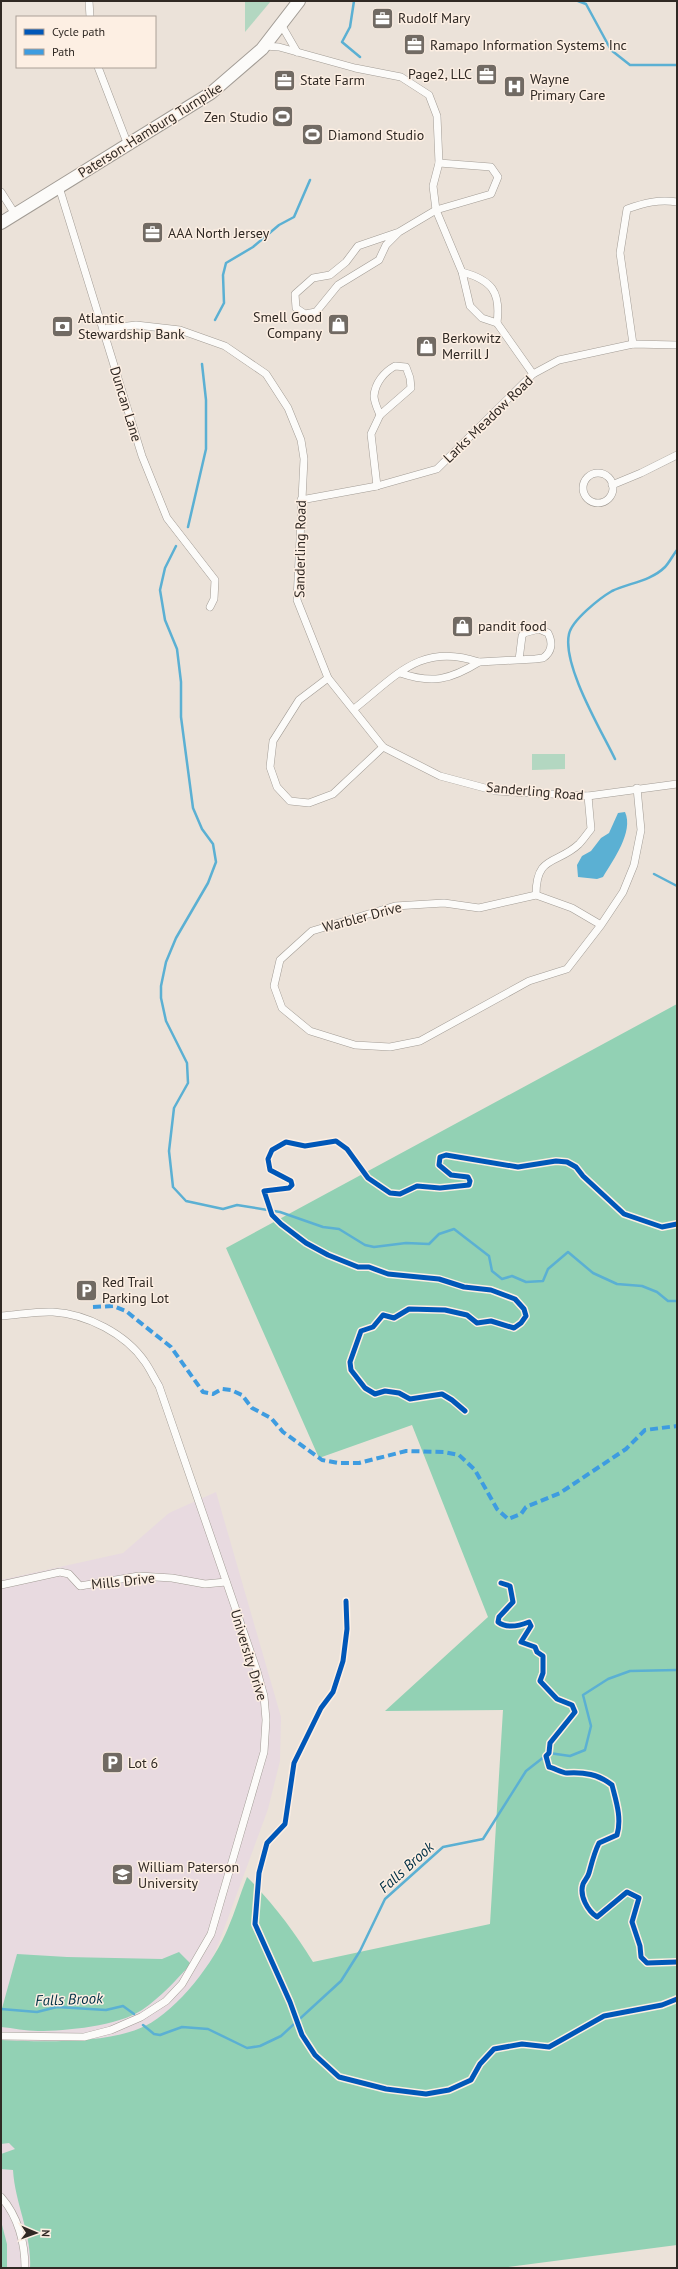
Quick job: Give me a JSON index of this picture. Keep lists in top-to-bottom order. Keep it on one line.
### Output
{"streets":{"main road":["Paterson-Hamburg Turnpike"],"street":["Duncan Lane","Larks Meadow Road","Sanderling Road","Warbler Drive","Mills Drive","University Drive"]},"crossings":[["Paterson-Hamburg Turnpike","Duncan Lane"],["Duncan Lane","Sanderling Road"],["Larks Meadow Road","Sanderling Road"],["Sanderling Road","Warbler Drive"],["Mills Drive","University Drive"]],"water":["Falls Brook"],"places":{"office":["Rudolf Mary","Ramapo Information Systems Inc","Page2, LLC","State Farm","AAA North Jersey"],"hospital":["Wayne Primary Care"],"sports":["Zen Studio","Diamond Studio"],"shop":["Smell Good Company","Berkowitz Merrill J","pandit food"],"bank":["Atlantic Stewardship Bank"],"parking":["Red Trail Parking Lot","Lot 6"],"school or university":["William Paterson University"]},"legend":["Cycle path","Path"],"north":"right"}
